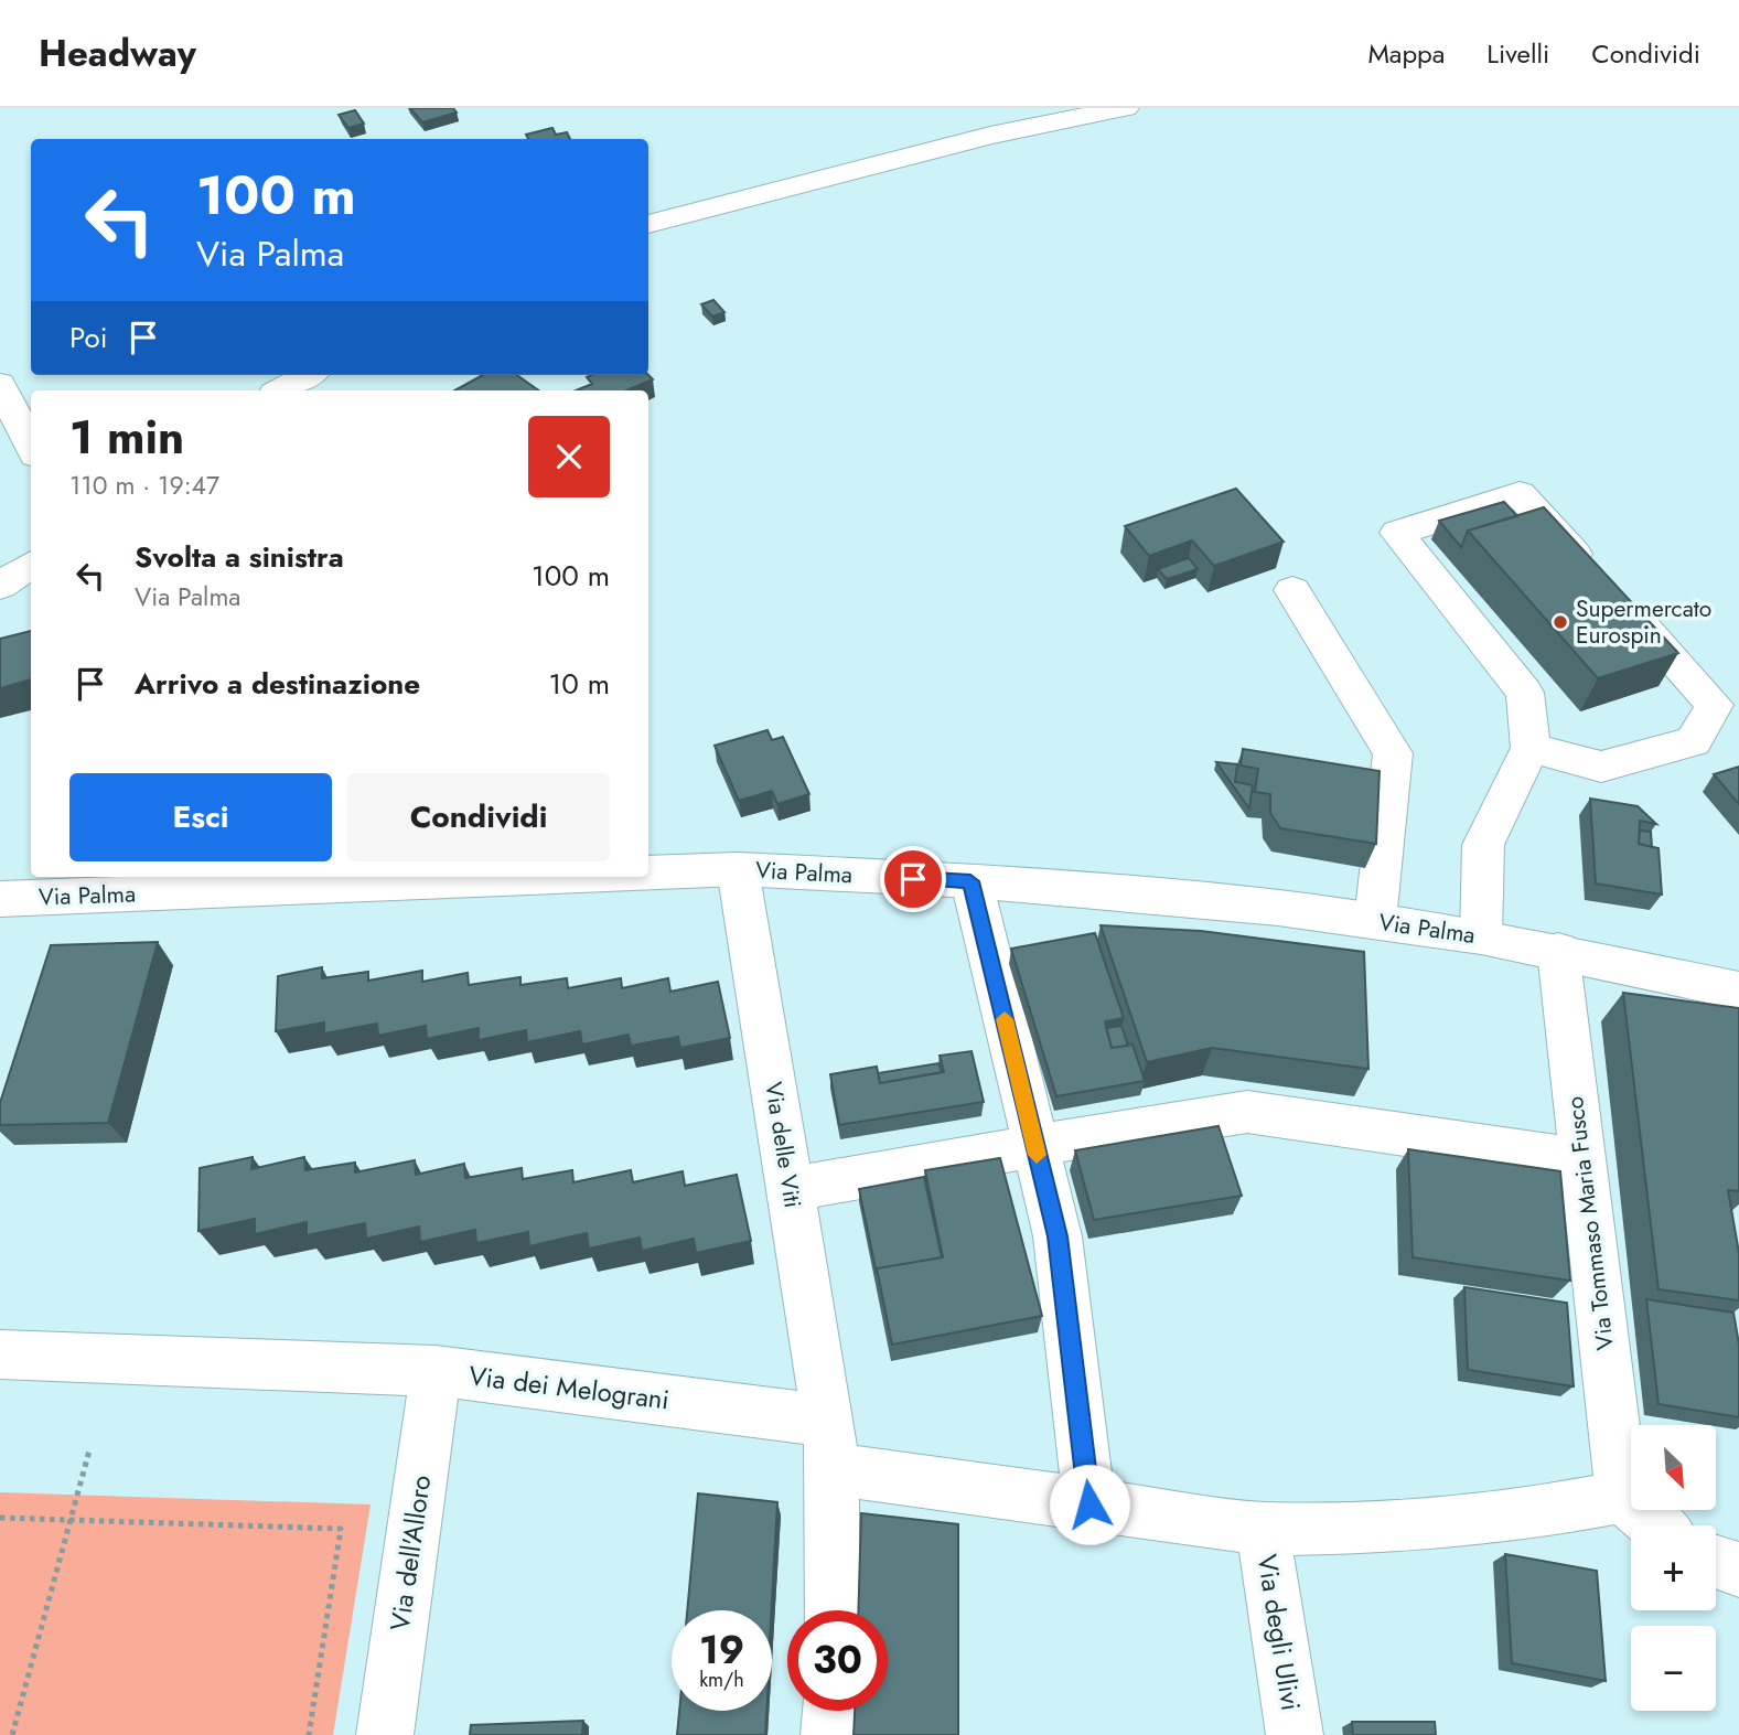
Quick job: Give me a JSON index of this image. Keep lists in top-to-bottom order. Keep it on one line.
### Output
{"streets":{"street":["Via Palma","Via delle Viti","Via Tommaso Maria Fusco","Via dei Melograni","Via dell'Alloro","Via degli Ulivi"]},"crossings":[["Via Palma","Via delle Viti"],["Via Palma","Via Tommaso Maria Fusco"],["Via delle Viti","Via dei Melograni"],["Via Tommaso Maria Fusco","Via dei Melograni"],["Via dei Melograni","Via dell'Alloro"],["Via dei Melograni","Via degli Ulivi"]],"places":["Supermercato Eurospin"],"north":"bottom right","page":{"header":"Headway","nav":["Mappa","Livelli","Condividi"],"turn":["100 m","Via Palma"],"then":"Poi","heading":["1 min","110 m · 19:47"],"list":[{"name":"Svolta a sinistra","note":"Via Palma","value":"100 m"},{"name":"Arrivo a destinazione","value":"10 m"}],"buttons":["Esci","Condividi"],"map_buttons":["+","−"],"speed":"19 km/h","limit":"30"}}
